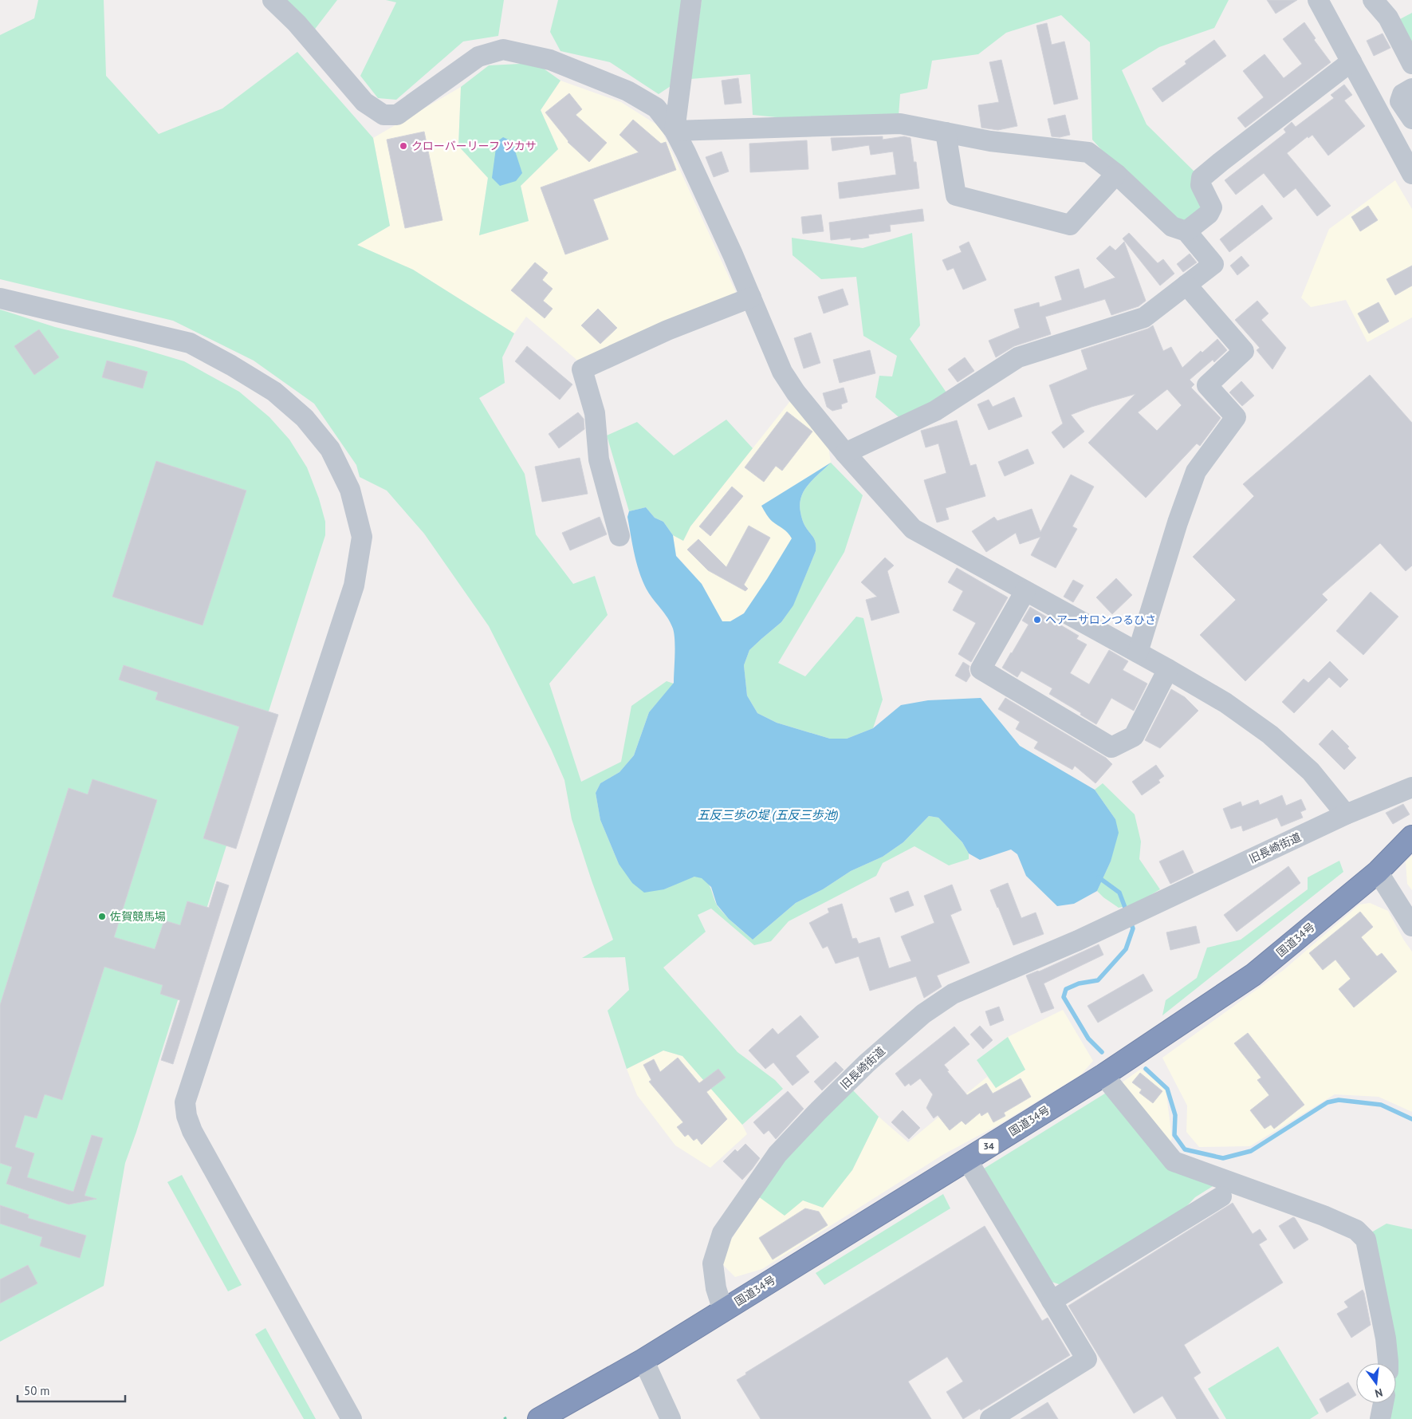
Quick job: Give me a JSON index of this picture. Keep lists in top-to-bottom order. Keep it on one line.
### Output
{"streets":{"highway":["国道34号","34"],"street":["旧長崎街道"]},"crossings":[["旧長崎街道","国道34号"]],"water":["五反三歩の堤 (五反三歩池)"],"places":["クローバーリーフ ツカサ","ヘアーサロンつるひさ","佐賀競馬場"],"scale_bar":"50 m","north":"bottom"}
